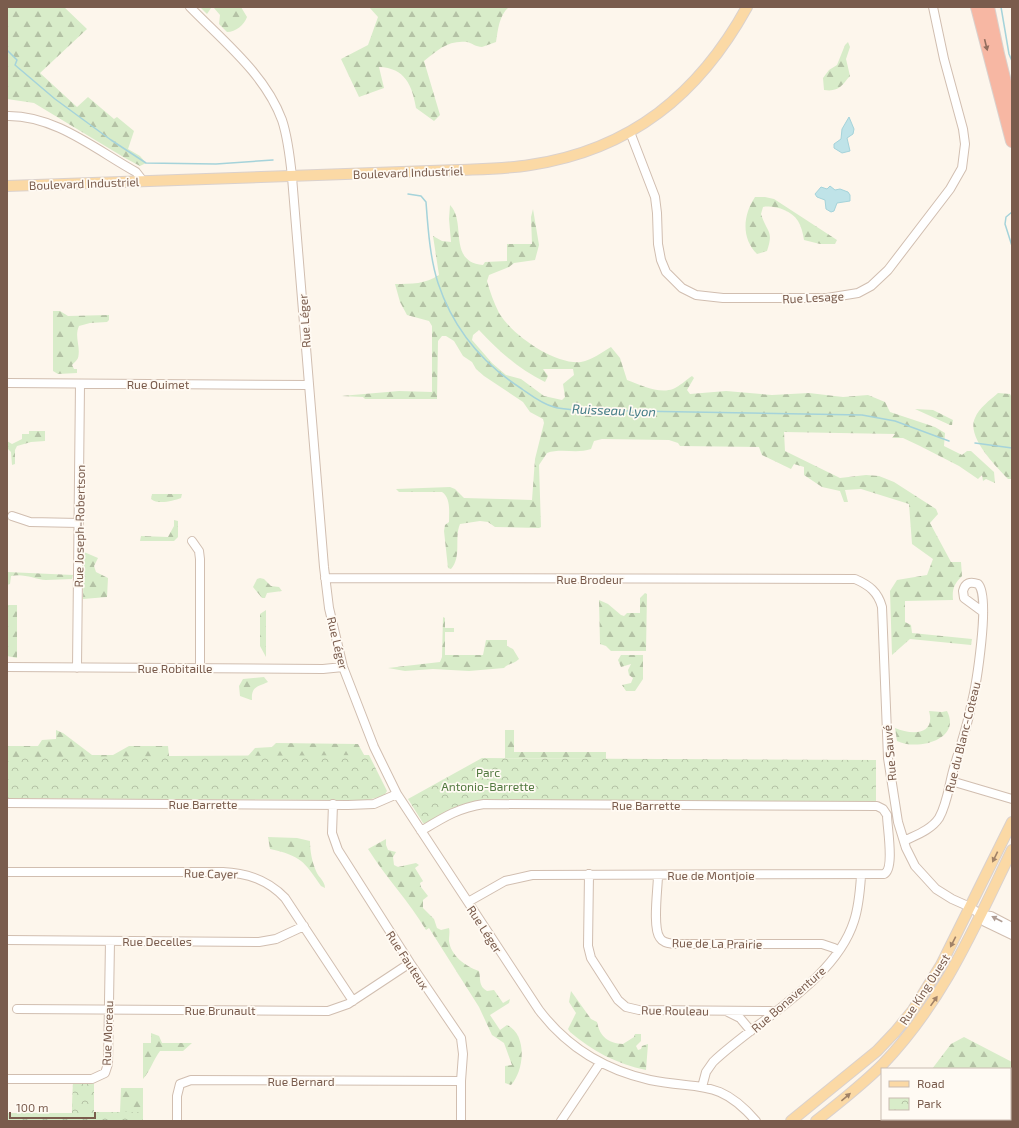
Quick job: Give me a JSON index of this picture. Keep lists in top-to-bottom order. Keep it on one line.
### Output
{"streets":{"main road":["Boulevard Industriel","Rue King Ouest"],"street":["Rue Lesage","Rue Léger","Rue Ouimet","Rue Joseph-Robertson","Rue Brodeur","Rue Robitaille","Rue du Blanc-Coteau","Rue Sauvé","Rue Barrette","Rue Cayer","Rue de Montjoie","Rue Decelles","Rue de La Prairie","Rue Fauteux","Rue Bonaventure","Rue Brunault","Rue Rouleau","Rue Moreau","Rue Bernard"]},"crossings":[["Boulevard Industriel","Rue Lesage"],["Boulevard Industriel","Rue Léger"],["Rue Léger","Rue Ouimet"],["Rue Léger","Rue Brodeur"],["Rue Léger","Rue Robitaille"],["Rue Léger","Rue Barrette"],["Rue Léger","Rue de Montjoie"],["Rue Léger","Rue Bonaventure"],["Rue Ouimet","Rue Joseph-Robertson"],["Rue Joseph-Robertson","Rue Robitaille"],["Rue Brodeur","Rue Sauvé"],["Rue du Blanc-Coteau","Rue Sauvé"],["Rue Sauvé","Rue King Ouest"],["Rue Barrette","Rue de Montjoie"],["Rue Barrette","Rue Fauteux"],["Rue Cayer","Rue Decelles"],["Rue Cayer","Rue Brunault"],["Rue de Montjoie","Rue de La Prairie"],["Rue de Montjoie","Rue Bonaventure"],["Rue de Montjoie","Rue Rouleau"],["Rue Decelles","Rue Moreau"],["Rue de La Prairie","Rue Bonaventure"],["Rue Fauteux","Rue Brunault"],["Rue Fauteux","Rue Bernard"],["Rue Bonaventure","Rue Rouleau"],["Rue Brunault","Rue Moreau"]],"water":["Ruisseau Lyon"],"parks":["Parc Antonio-Barrette"],"legend":["Road","Park"],"scale_bar":"100 m"}
